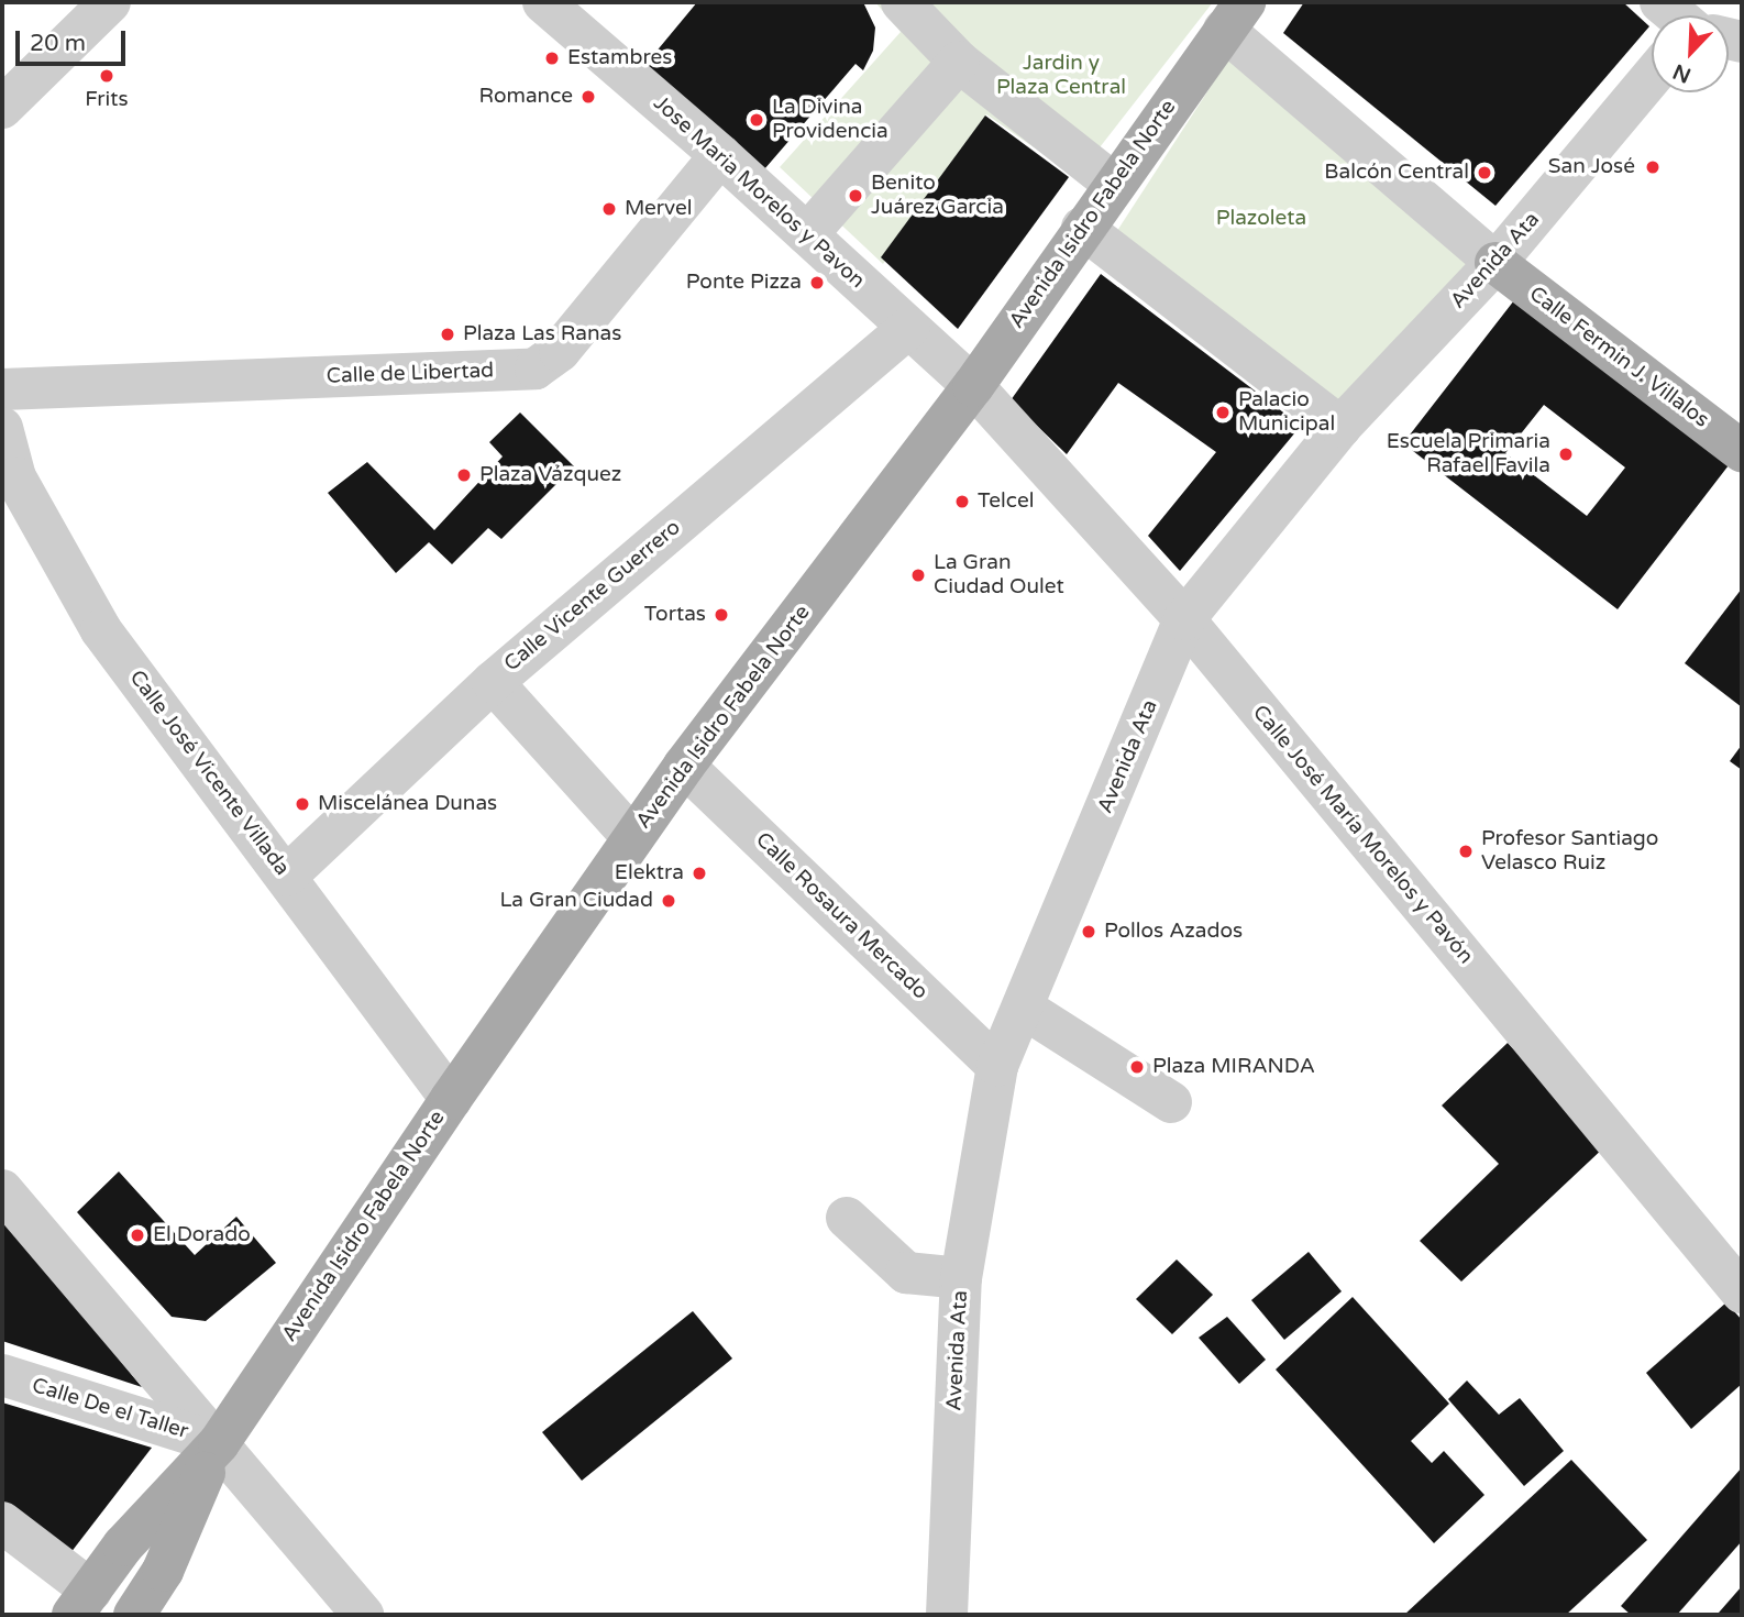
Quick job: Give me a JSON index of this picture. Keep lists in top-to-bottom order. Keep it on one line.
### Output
{"streets":{"main road":["Avenida Isidro Fabela Norte","Calle Fermin J. Villalos"],"street":["Jose Maria Morelos y Pavon","Avenida Ata","Calle de Libertad","Calle Vicente Guerrero","Calle José Vicente Villada","Calle José María Morelos y Pavón","Calle Rosaura Mercado","Calle De el Taller"]},"crossings":[["Jose Maria Morelos y Pavon","Avenida Isidro Fabela Norte"],["Jose Maria Morelos y Pavon","Calle de Libertad"],["Jose Maria Morelos y Pavon","Calle Vicente Guerrero"],["Jose Maria Morelos y Pavon","Calle José María Morelos y Pavón"],["Avenida Isidro Fabela Norte","Calle José Vicente Villada"],["Avenida Isidro Fabela Norte","Calle José María Morelos y Pavón"],["Avenida Isidro Fabela Norte","Calle Rosaura Mercado"],["Avenida Isidro Fabela Norte","Calle De el Taller"],["Avenida Ata","Calle Fermin J. Villalos"],["Avenida Ata","Calle José María Morelos y Pavón"],["Avenida Ata","Calle Rosaura Mercado"],["Calle Vicente Guerrero","Calle José Vicente Villada"]],"parks":["Jardin y Plaza Central","Plazoleta"],"places":["Estambres","Frits","Romance","La Divina Providencia","San José","Balcón Central","Benito Juárez Garcia","Mervel","Ponte Pizza","Plaza Las Ranas","Palacio Municipal","Escuela Primaria Rafael Favila","Plaza Vázquez","Telcel","La Gran Ciudad Oulet","Tortas","Miscelánea Dunas","Profesor Santiago Velasco Ruiz","Elektra","La Gran Ciudad","Pollos Azados","Plaza MIRANDA","El Dorado"],"scale_bar":"20 m","north":"bottom left"}
